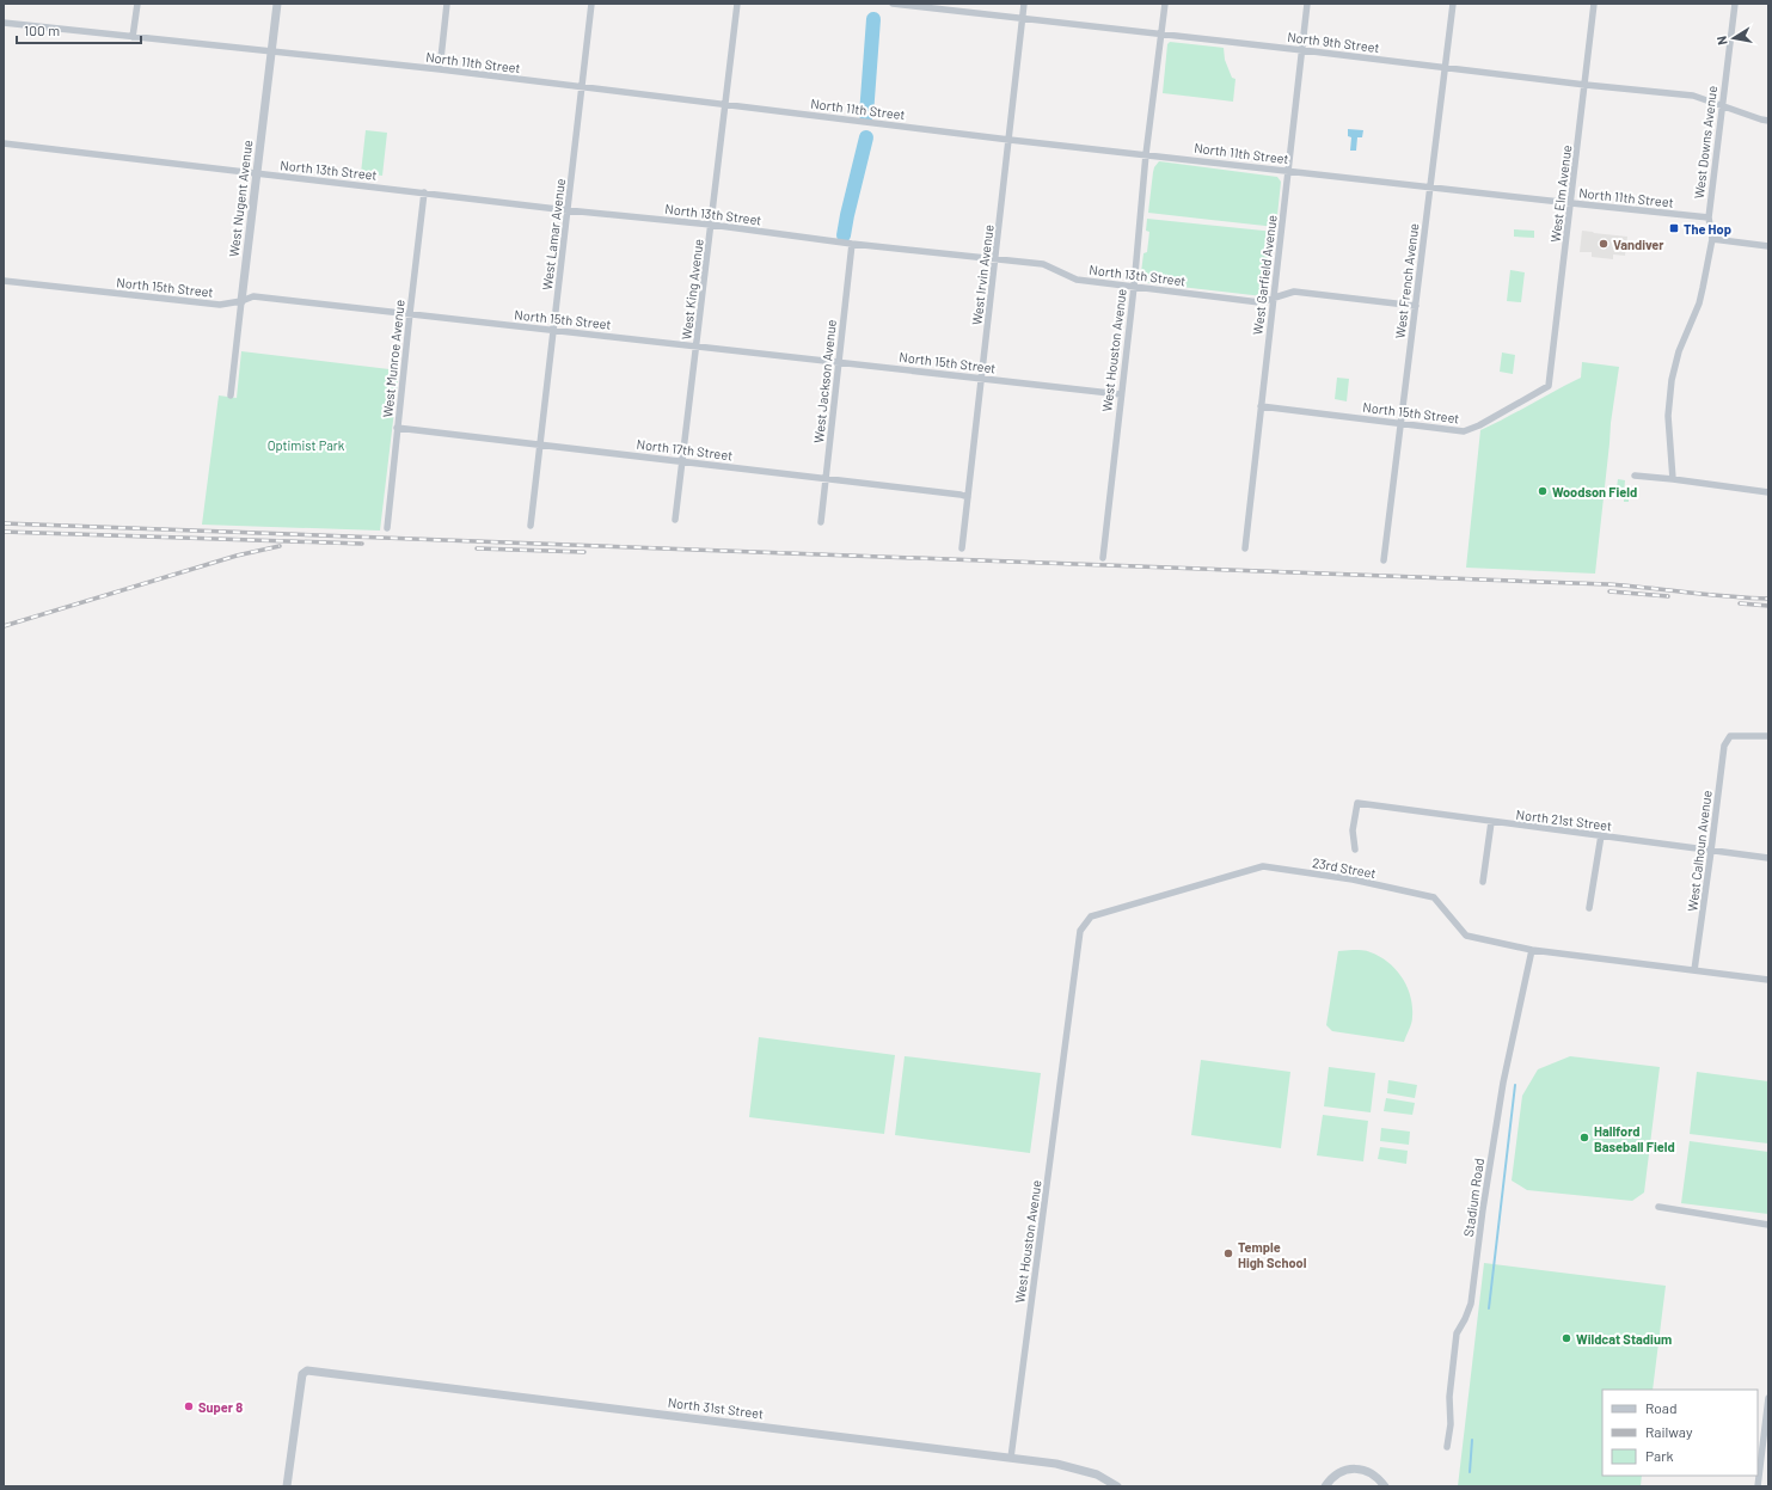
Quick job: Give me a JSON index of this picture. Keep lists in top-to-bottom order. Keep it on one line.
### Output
{"streets":{"street":["North 9th Street","North 11th Street","West Downs Avenue","North 13th Street","West Elm Avenue","West Nugent Avenue","West Lamar Avenue","West Irvin Avenue","West Garfield Avenue","West French Avenue","North 15th Street","West King Avenue","West Houston Avenue","West Munroe Avenue","West Jackson Avenue","North 17th Street","North 21st Street","West Calhoun Avenue","23rd Street","Stadium Road","North 31st Street"]},"crossings":[["North 9th Street","West Downs Avenue"],["North 9th Street","West Elm Avenue"],["North 9th Street","West Irvin Avenue"],["North 9th Street","West Garfield Avenue"],["North 9th Street","West French Avenue"],["North 9th Street","West Houston Avenue"],["North 11th Street","West Downs Avenue"],["North 11th Street","West Elm Avenue"],["North 11th Street","West Nugent Avenue"],["North 11th Street","West Lamar Avenue"],["North 11th Street","West Irvin Avenue"],["North 11th Street","West Garfield Avenue"],["North 11th Street","West French Avenue"],["North 11th Street","West King Avenue"],["North 11th Street","West Houston Avenue"],["North 13th Street","West Nugent Avenue"],["North 13th Street","West Lamar Avenue"],["North 13th Street","West Irvin Avenue"],["North 13th Street","West Garfield Avenue"],["North 13th Street","West French Avenue"],["North 13th Street","West King Avenue"],["North 13th Street","West Houston Avenue"],["North 13th Street","West Munroe Avenue"],["North 13th Street","West Jackson Avenue"],["West Elm Avenue","North 15th Street"],["West Nugent Avenue","North 15th Street"],["West Lamar Avenue","North 15th Street"],["West Lamar Avenue","North 17th Street"],["West Irvin Avenue","North 15th Street"],["West Irvin Avenue","North 17th Street"],["West Garfield Avenue","North 15th Street"],["West French Avenue","North 15th Street"],["North 15th Street","West King Avenue"],["North 15th Street","West Houston Avenue"],["North 15th Street","West Munroe Avenue"],["North 15th Street","West Jackson Avenue"],["West King Avenue","North 17th Street"],["West Houston Avenue","23rd Street"],["West Houston Avenue","North 31st Street"],["West Munroe Avenue","North 17th Street"],["West Jackson Avenue","North 17th Street"],["North 21st Street","West Calhoun Avenue"],["West Calhoun Avenue","23rd Street"],["23rd Street","Stadium Road"]],"parks":["Optimist Park"],"places":{"transit":["The Hop"],"other":["Vandiver","Woodson Field","Hallford Baseball Field","Temple High School","Wildcat Stadium","Super 8"]},"legend":["Road","Railway","Park"],"scale_bar":"100 m","north":"left"}
